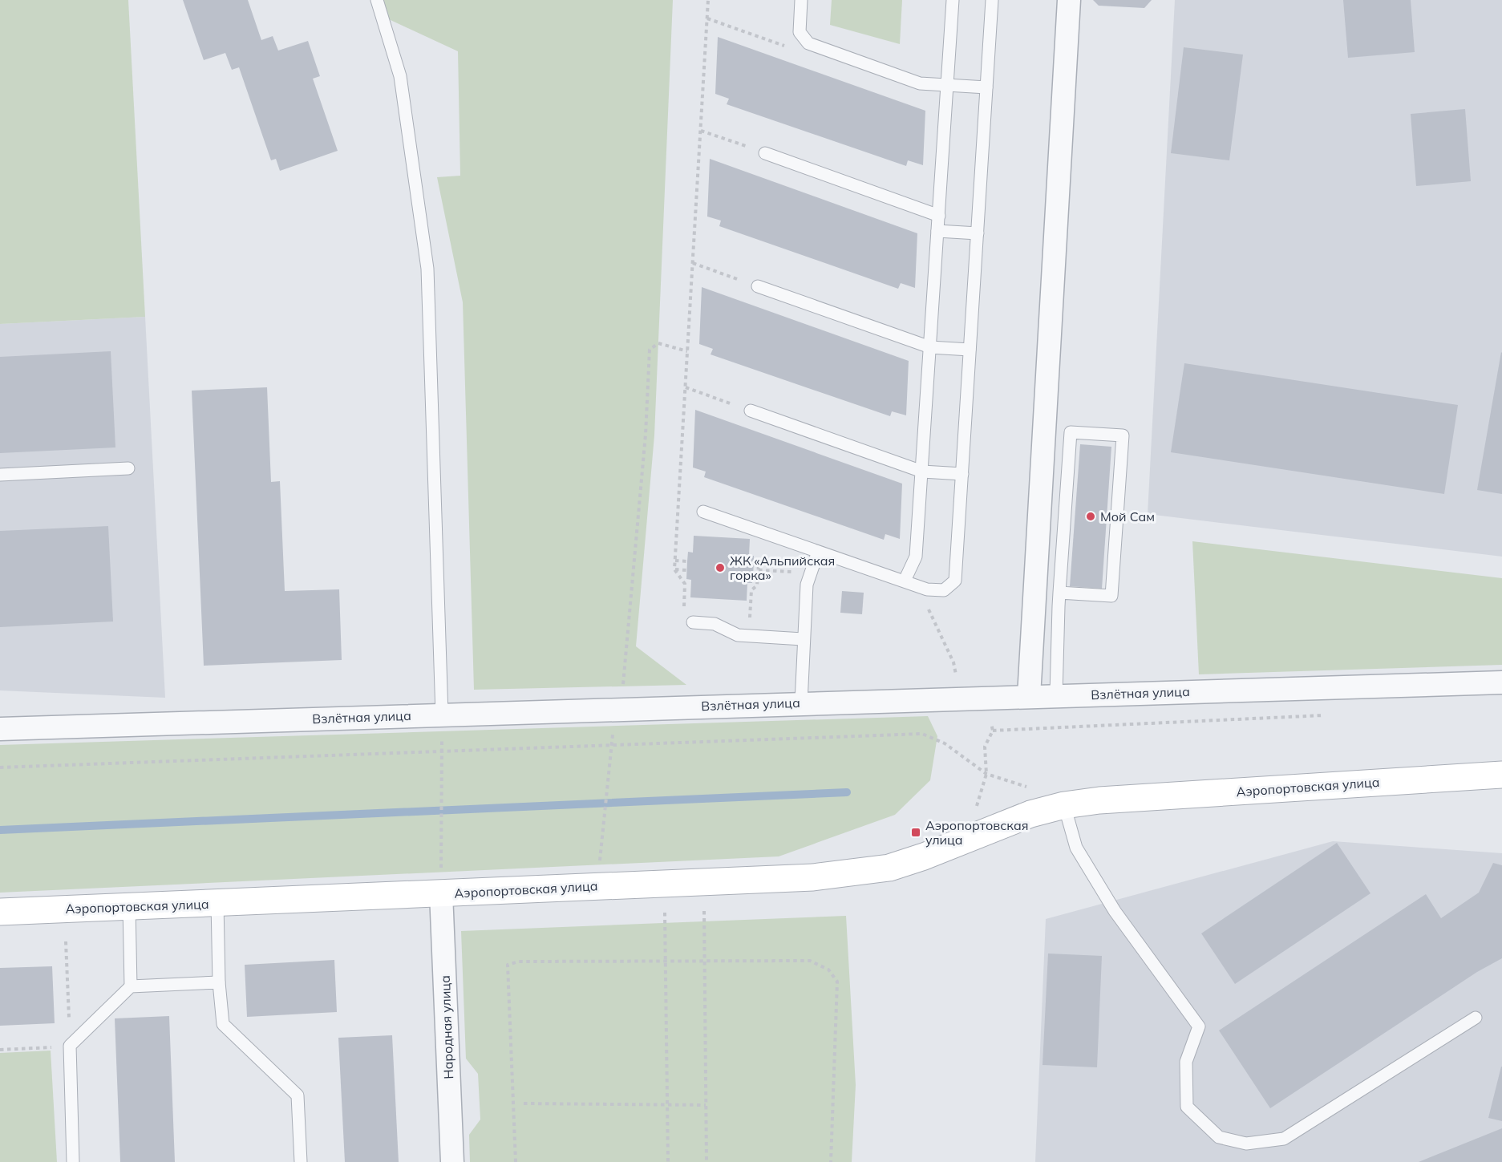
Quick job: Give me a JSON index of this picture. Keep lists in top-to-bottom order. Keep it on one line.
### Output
{"streets":{"street":["Взлётная улица","Аэропортовская улица","Народная улица"]},"crossings":[["Аэропортовская улица","Народная улица"]],"places":{"other":["Мой Сам","ЖК «Альпийская горка»"],"transit":["Аэропортовская улица"]}}
